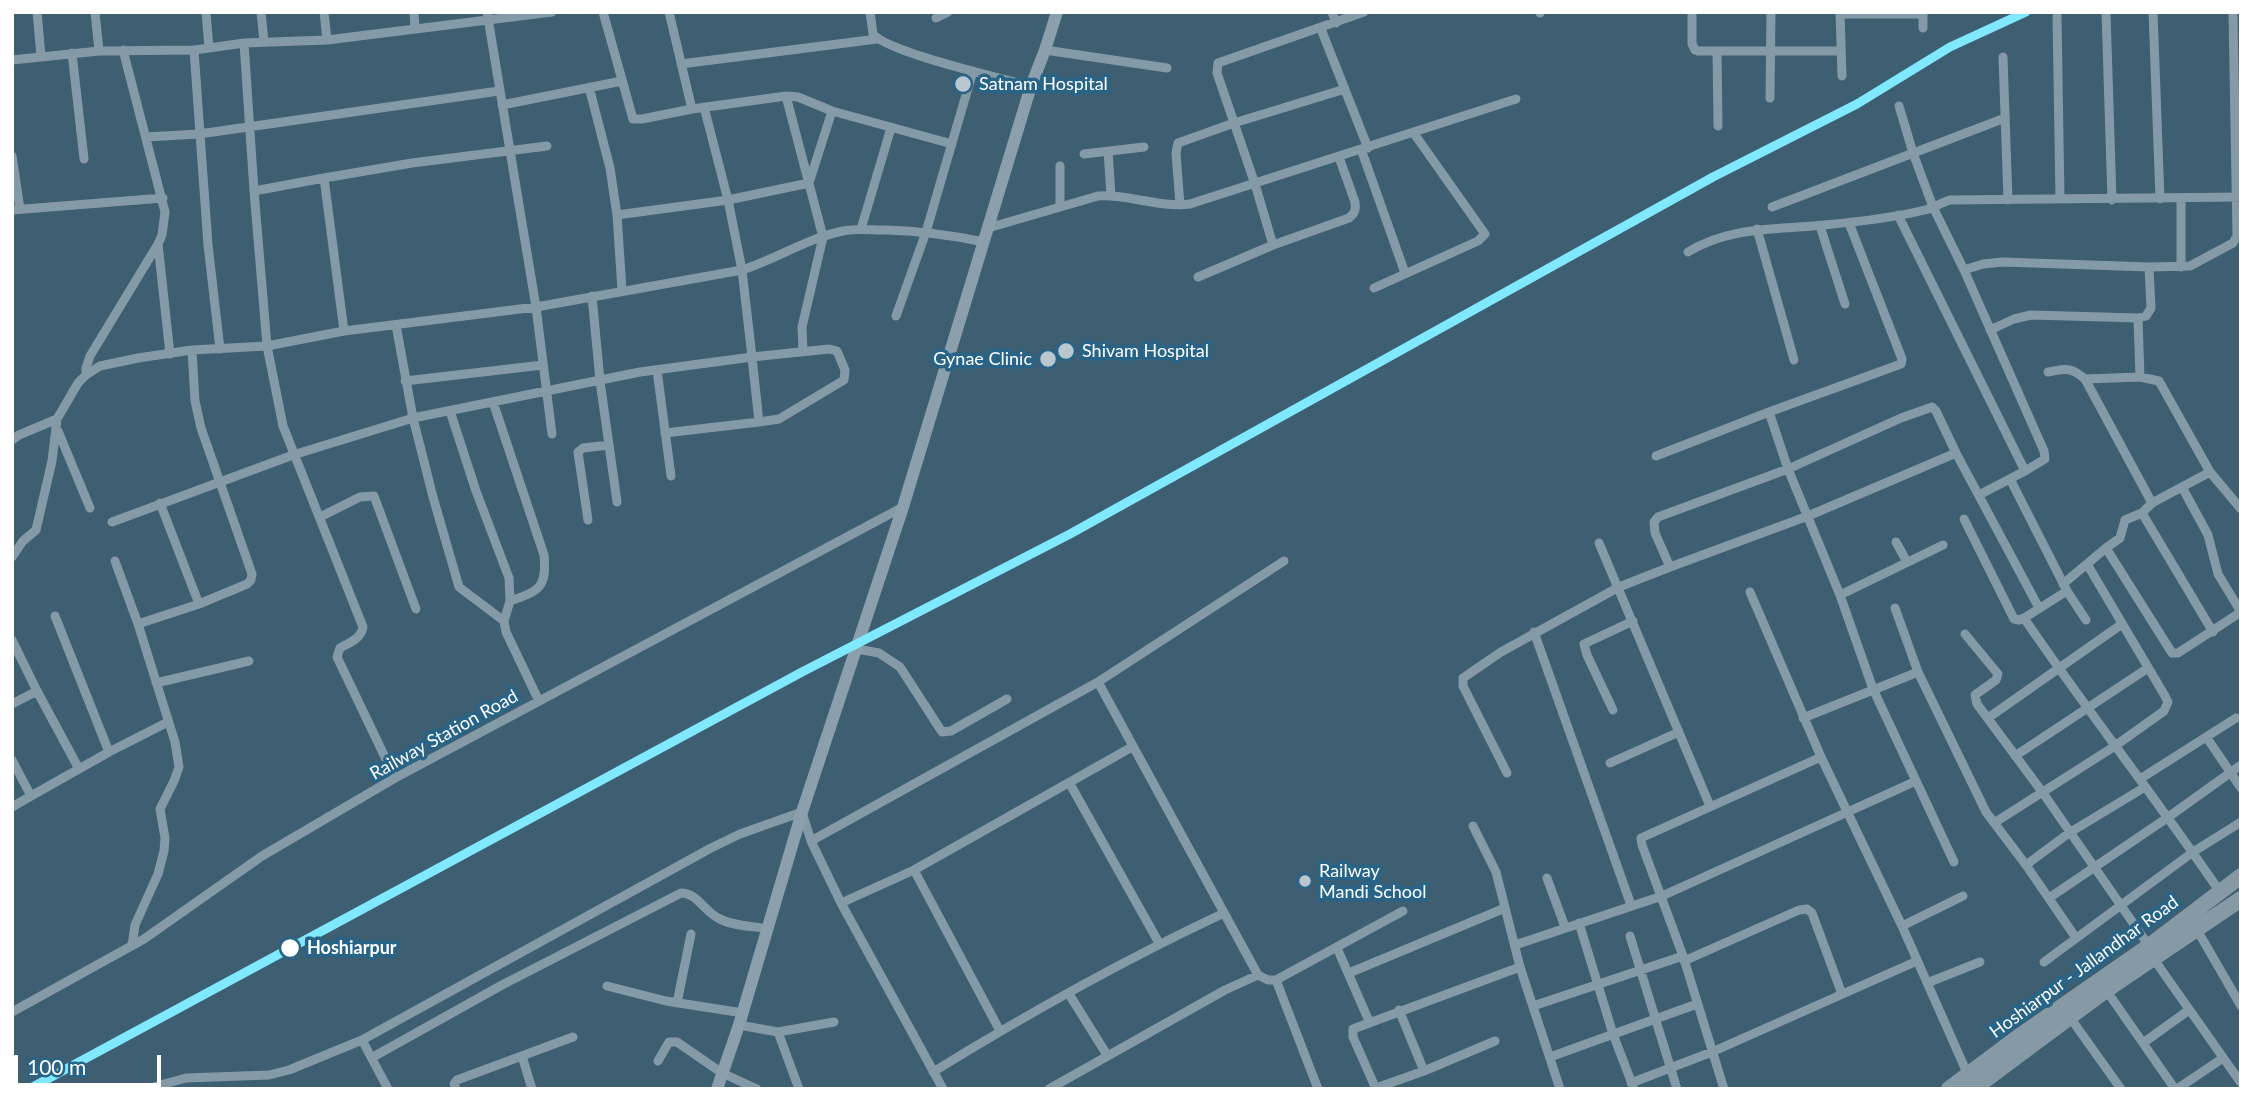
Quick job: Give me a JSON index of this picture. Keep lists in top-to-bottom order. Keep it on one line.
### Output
{"streets":{"highway":["Hoshiarpur - Jallandhar Road"],"street":["Railway Station Road"]},"places":["Satnam Hospital","Shivam Hospital","Gynae Clinic","Railway Mandi School","Hoshiarpur"],"scale_bar":"100 m"}
